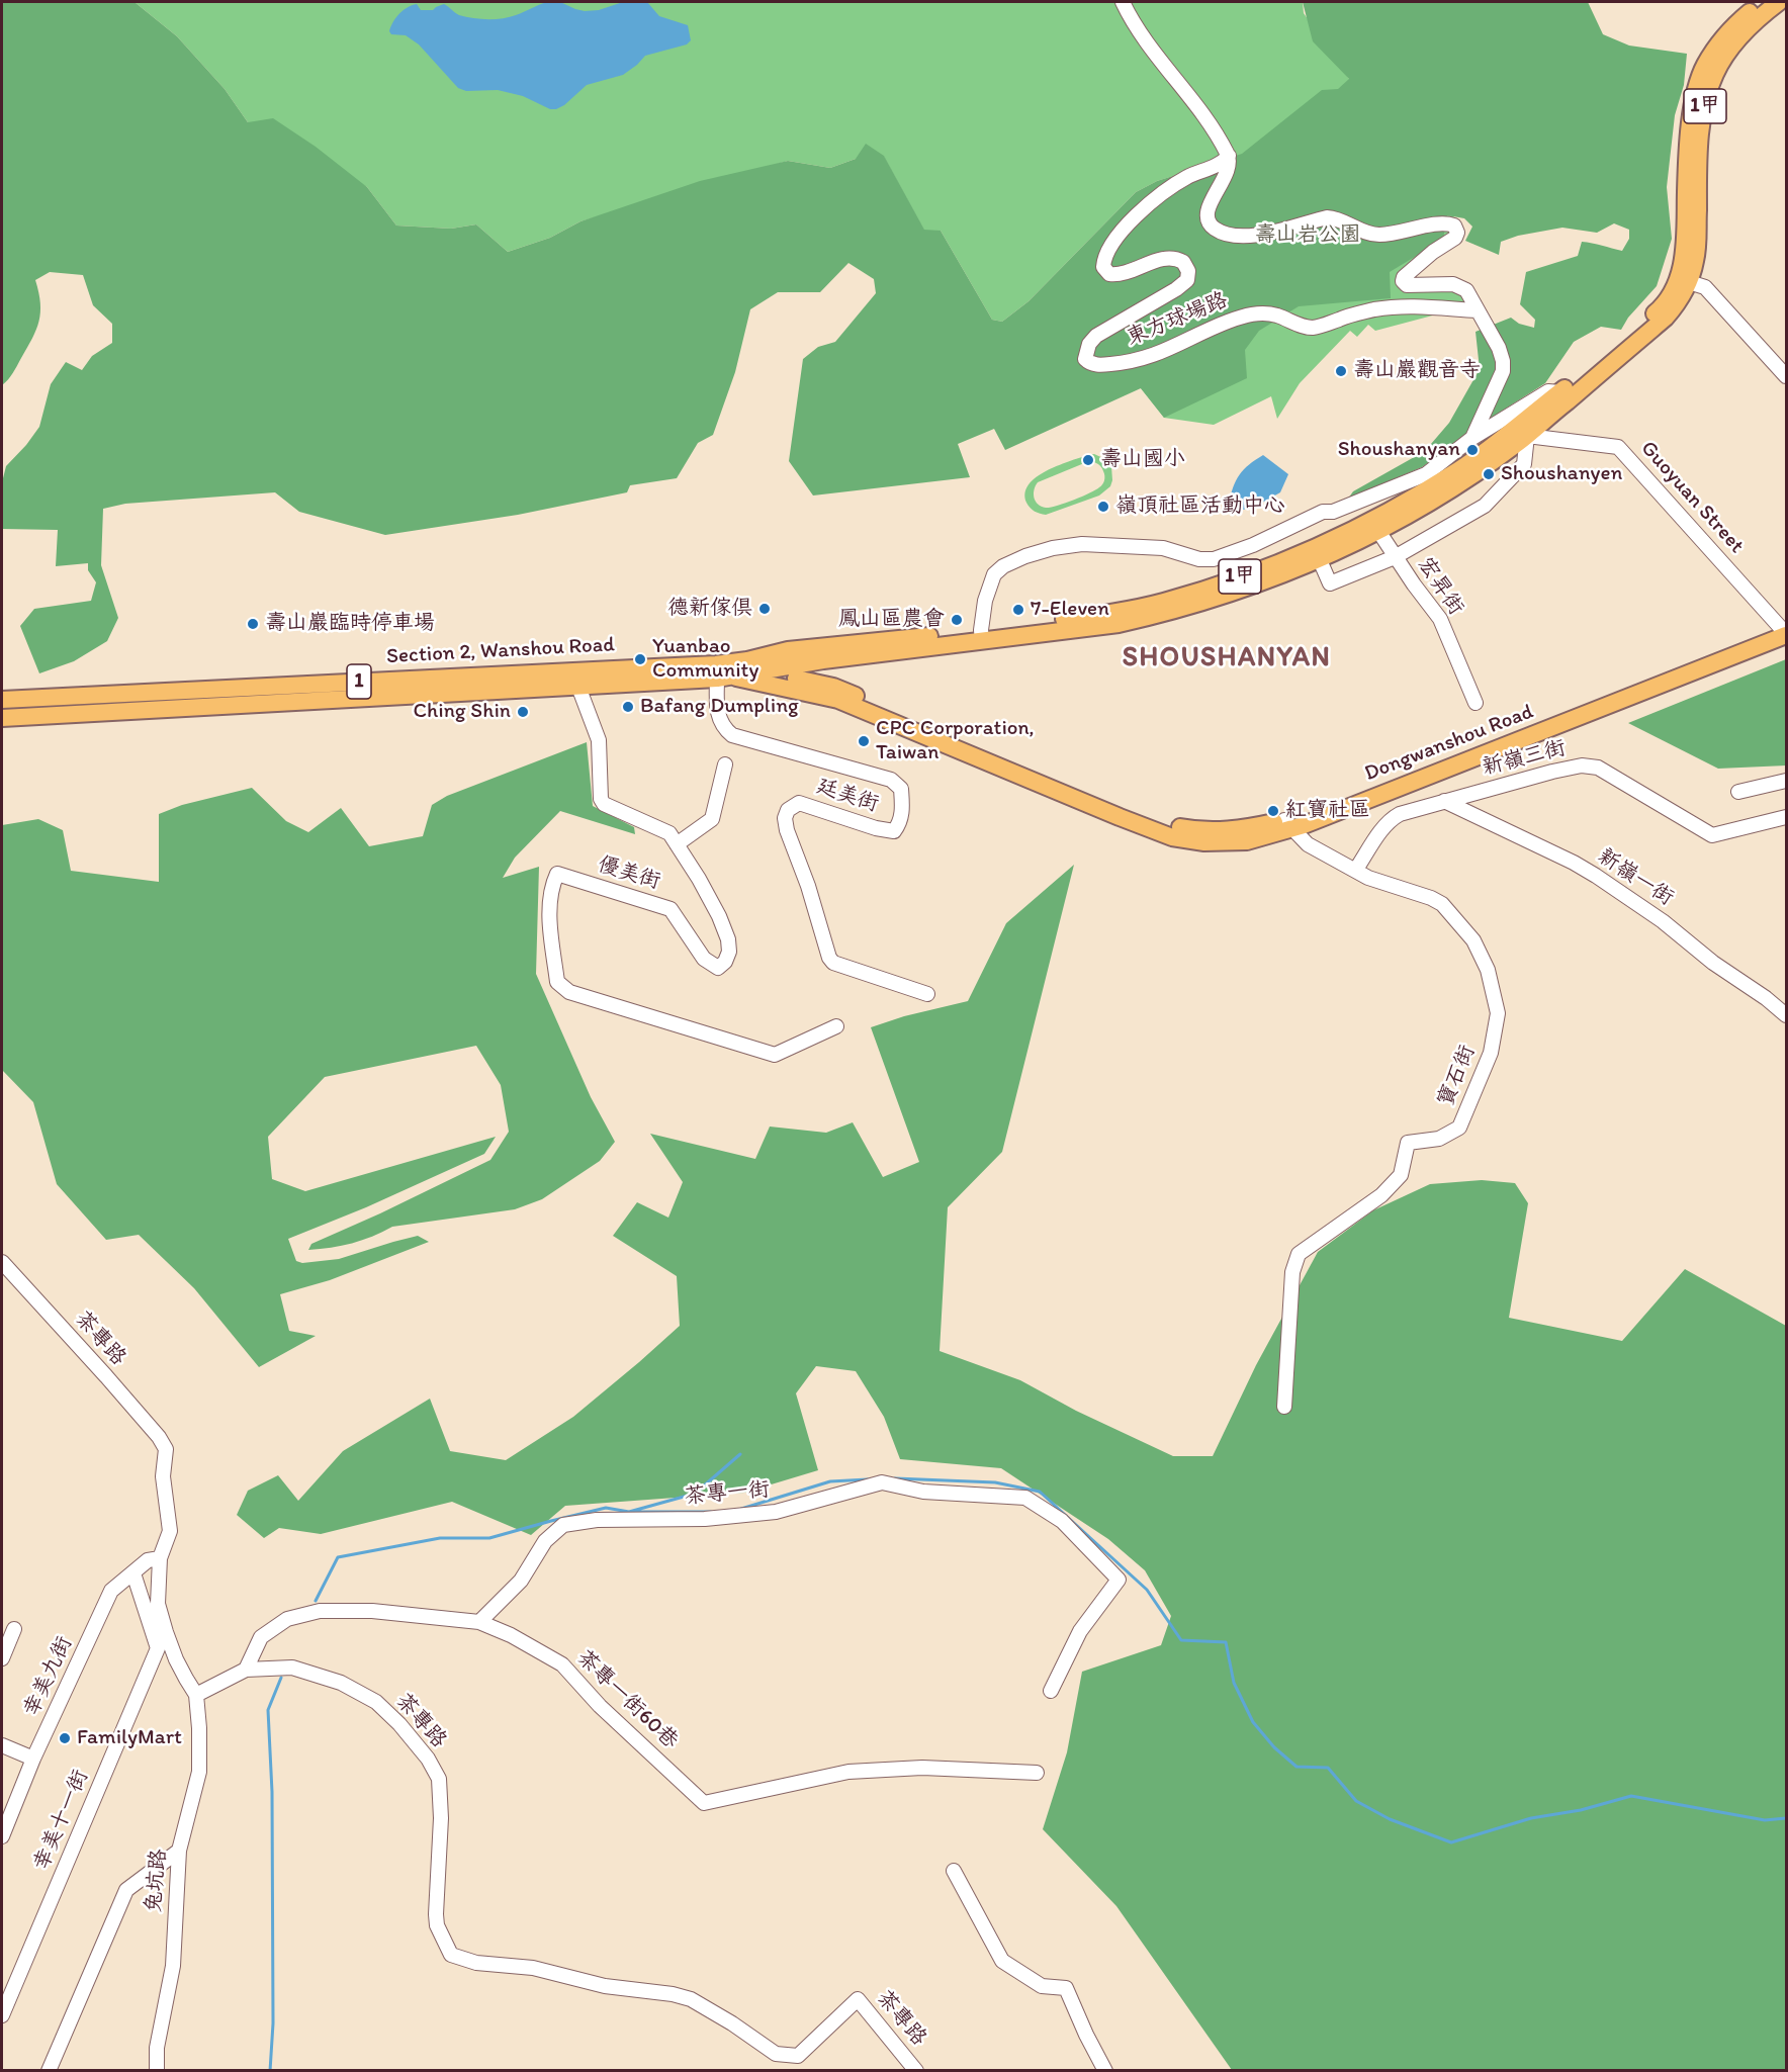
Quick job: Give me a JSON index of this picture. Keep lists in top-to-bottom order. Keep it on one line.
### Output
{"streets":{"main road":["1甲","Section 2, Wanshou Road","1","Dongwanshou Road"],"street":["東方球場路","Guoyuan Street","宏昇街","新嶺三街","廷美街","優美街","新嶺一街","寶石街","茶專路","茶專一街","幸美九街","茶專一街60巷","幸美十一街","兔坑路"]},"crossings":[["1甲","Guoyuan Street"],["1甲","宏昇街"],["1甲","Section 2, Wanshou Road"],["1甲","Dongwanshou Road"],["Guoyuan Street","Dongwanshou Road"],["Section 2, Wanshou Road","Dongwanshou Road"],["Section 2, Wanshou Road","廷美街"],["Section 2, Wanshou Road","優美街"],["Dongwanshou Road","廷美街"],["Dongwanshou Road","寶石街"],["新嶺三街","新嶺一街"],["新嶺三街","寶石街"],["茶專路","幸美九街"],["茶專路","兔坑路"],["茶專一街","茶專一街60巷"],["幸美九街","幸美十一街"]],"districts":["SHOUSHANYAN"],"parks":["壽山岩公園"],"places":["壽山巖觀音寺","Shoushanyan","壽山國小","Shoushanyen","嶺頂社區活動中心","德新傢俱","7-Eleven","鳳山區農會","壽山巖臨時停車場","Yuanbao Community","Bafang Dumpling","Ching Shin","CPC Corporation, Taiwan","紅寶社區","FamilyMart"]}
